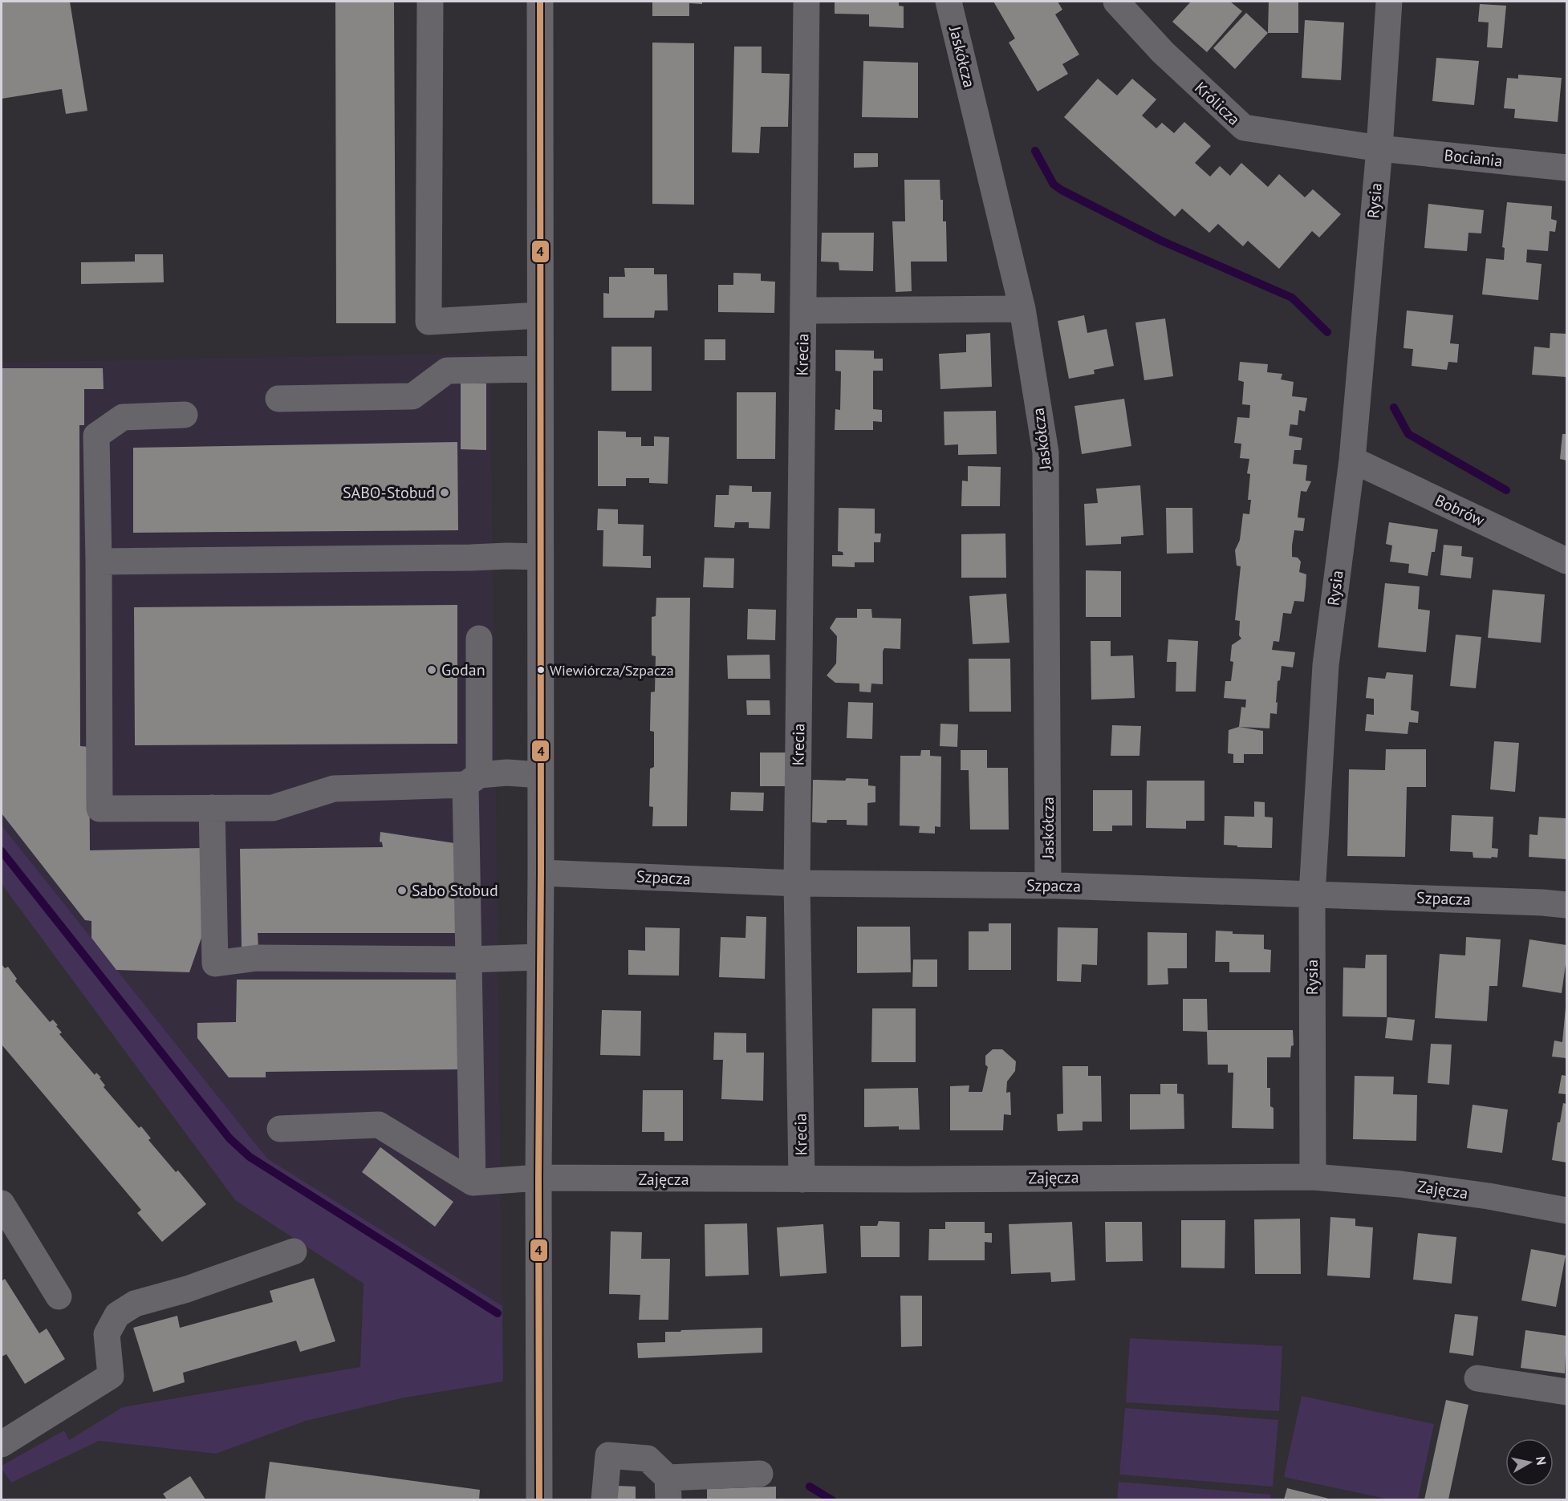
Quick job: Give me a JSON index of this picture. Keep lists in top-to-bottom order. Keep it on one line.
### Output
{"streets":{"street":["Jaskółcza","Królicza","Bociania","Rysia","Krecia","Bobrów","Szpacza","Zajęcza"]},"crossings":[["Jaskółcza","Krecia"],["Jaskółcza","Szpacza"],["Królicza","Bociania"],["Królicza","Rysia"],["Bociania","Rysia"],["Rysia","Bobrów"],["Rysia","Szpacza"],["Rysia","Zajęcza"],["Krecia","Szpacza"],["Krecia","Zajęcza"]],"places":["SABO-Stobud","Godan","Wiewiórcza/Szpacza","Sabo Stobud"],"lines":["transit line 4"],"north":"right"}
